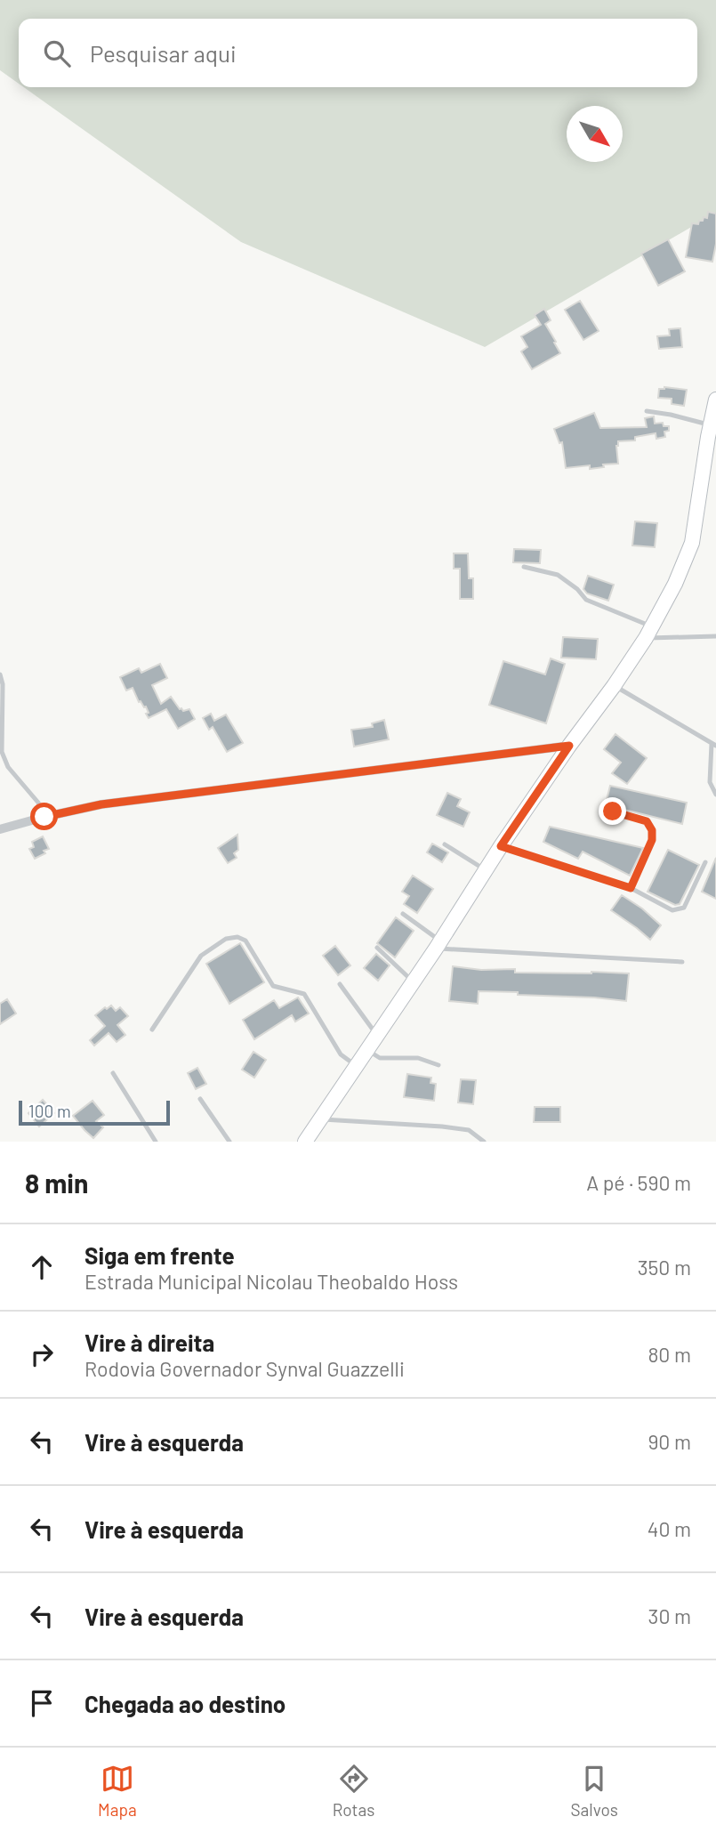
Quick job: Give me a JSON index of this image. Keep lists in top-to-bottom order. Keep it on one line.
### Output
{"scale_bar":"100 m","north":"bottom right","page":{"search":"Pesquisar aqui","scale":"100 m","heading":["8 min","A pé · 590 m"],"list":[["Siga em frente","Estrada Municipal Nicolau Theobaldo Hoss","350 m"],["Vire à direita","Rodovia Governador Synval Guazzelli","80 m"],["Vire à esquerda","90 m"],["Vire à esquerda","40 m"],["Vire à esquerda","30 m"],"Chegada ao destino"],"nav":["Mapa","Rotas","Salvos"]}}
